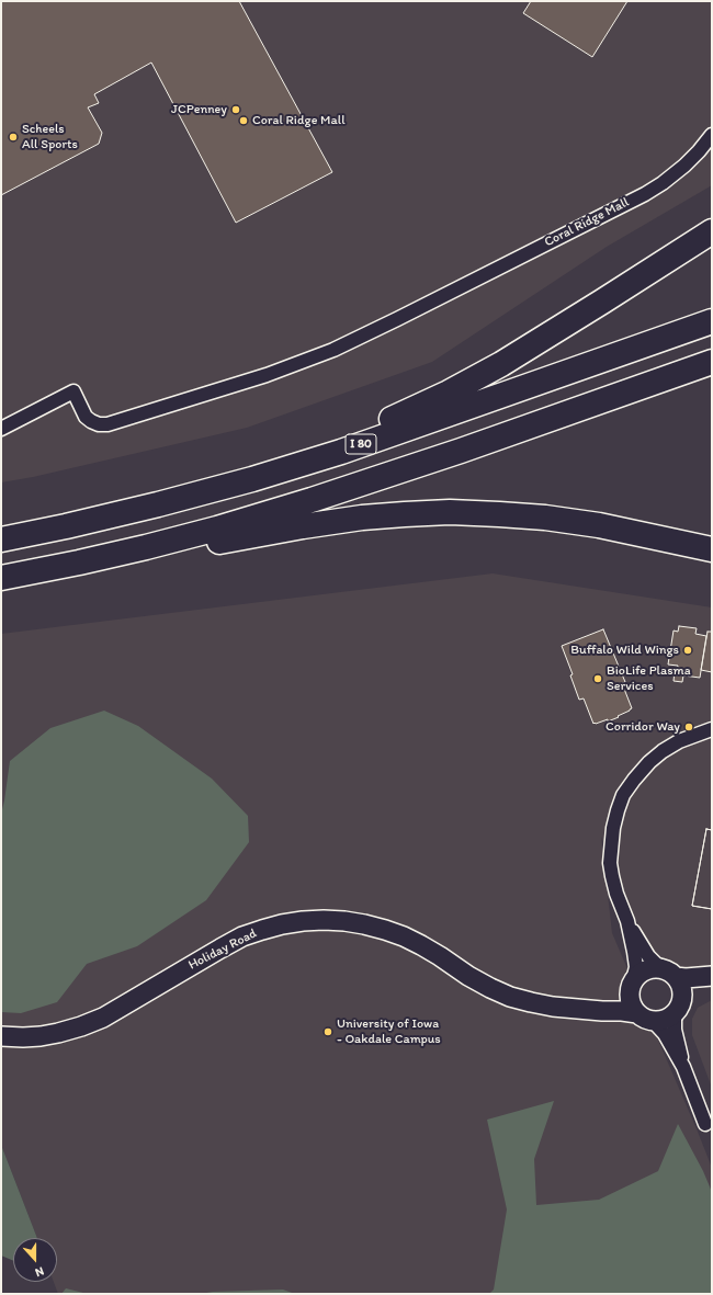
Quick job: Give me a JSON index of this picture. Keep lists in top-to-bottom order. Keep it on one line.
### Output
{"streets":{"highway":["I 80"],"street":["Coral Ridge Mall","Holiday Road"]},"places":["JCPenney","Coral Ridge Mall","Scheels All Sports","Buffalo Wild Wings","BioLife Plasma Services","Corridor Way","University of Iowa - Oakdale Campus"],"north":"bottom"}
